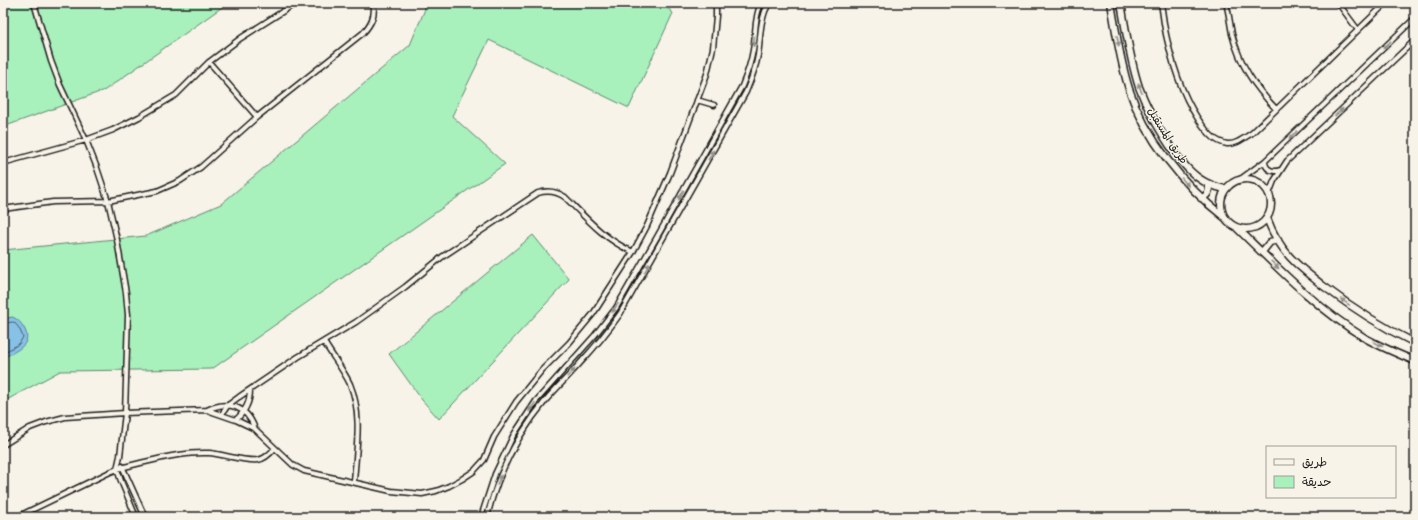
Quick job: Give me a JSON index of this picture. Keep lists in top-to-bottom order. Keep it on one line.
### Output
{"streets":{"main road":["طريق المستقبل"]},"legend":["طريق","حديقة"]}
